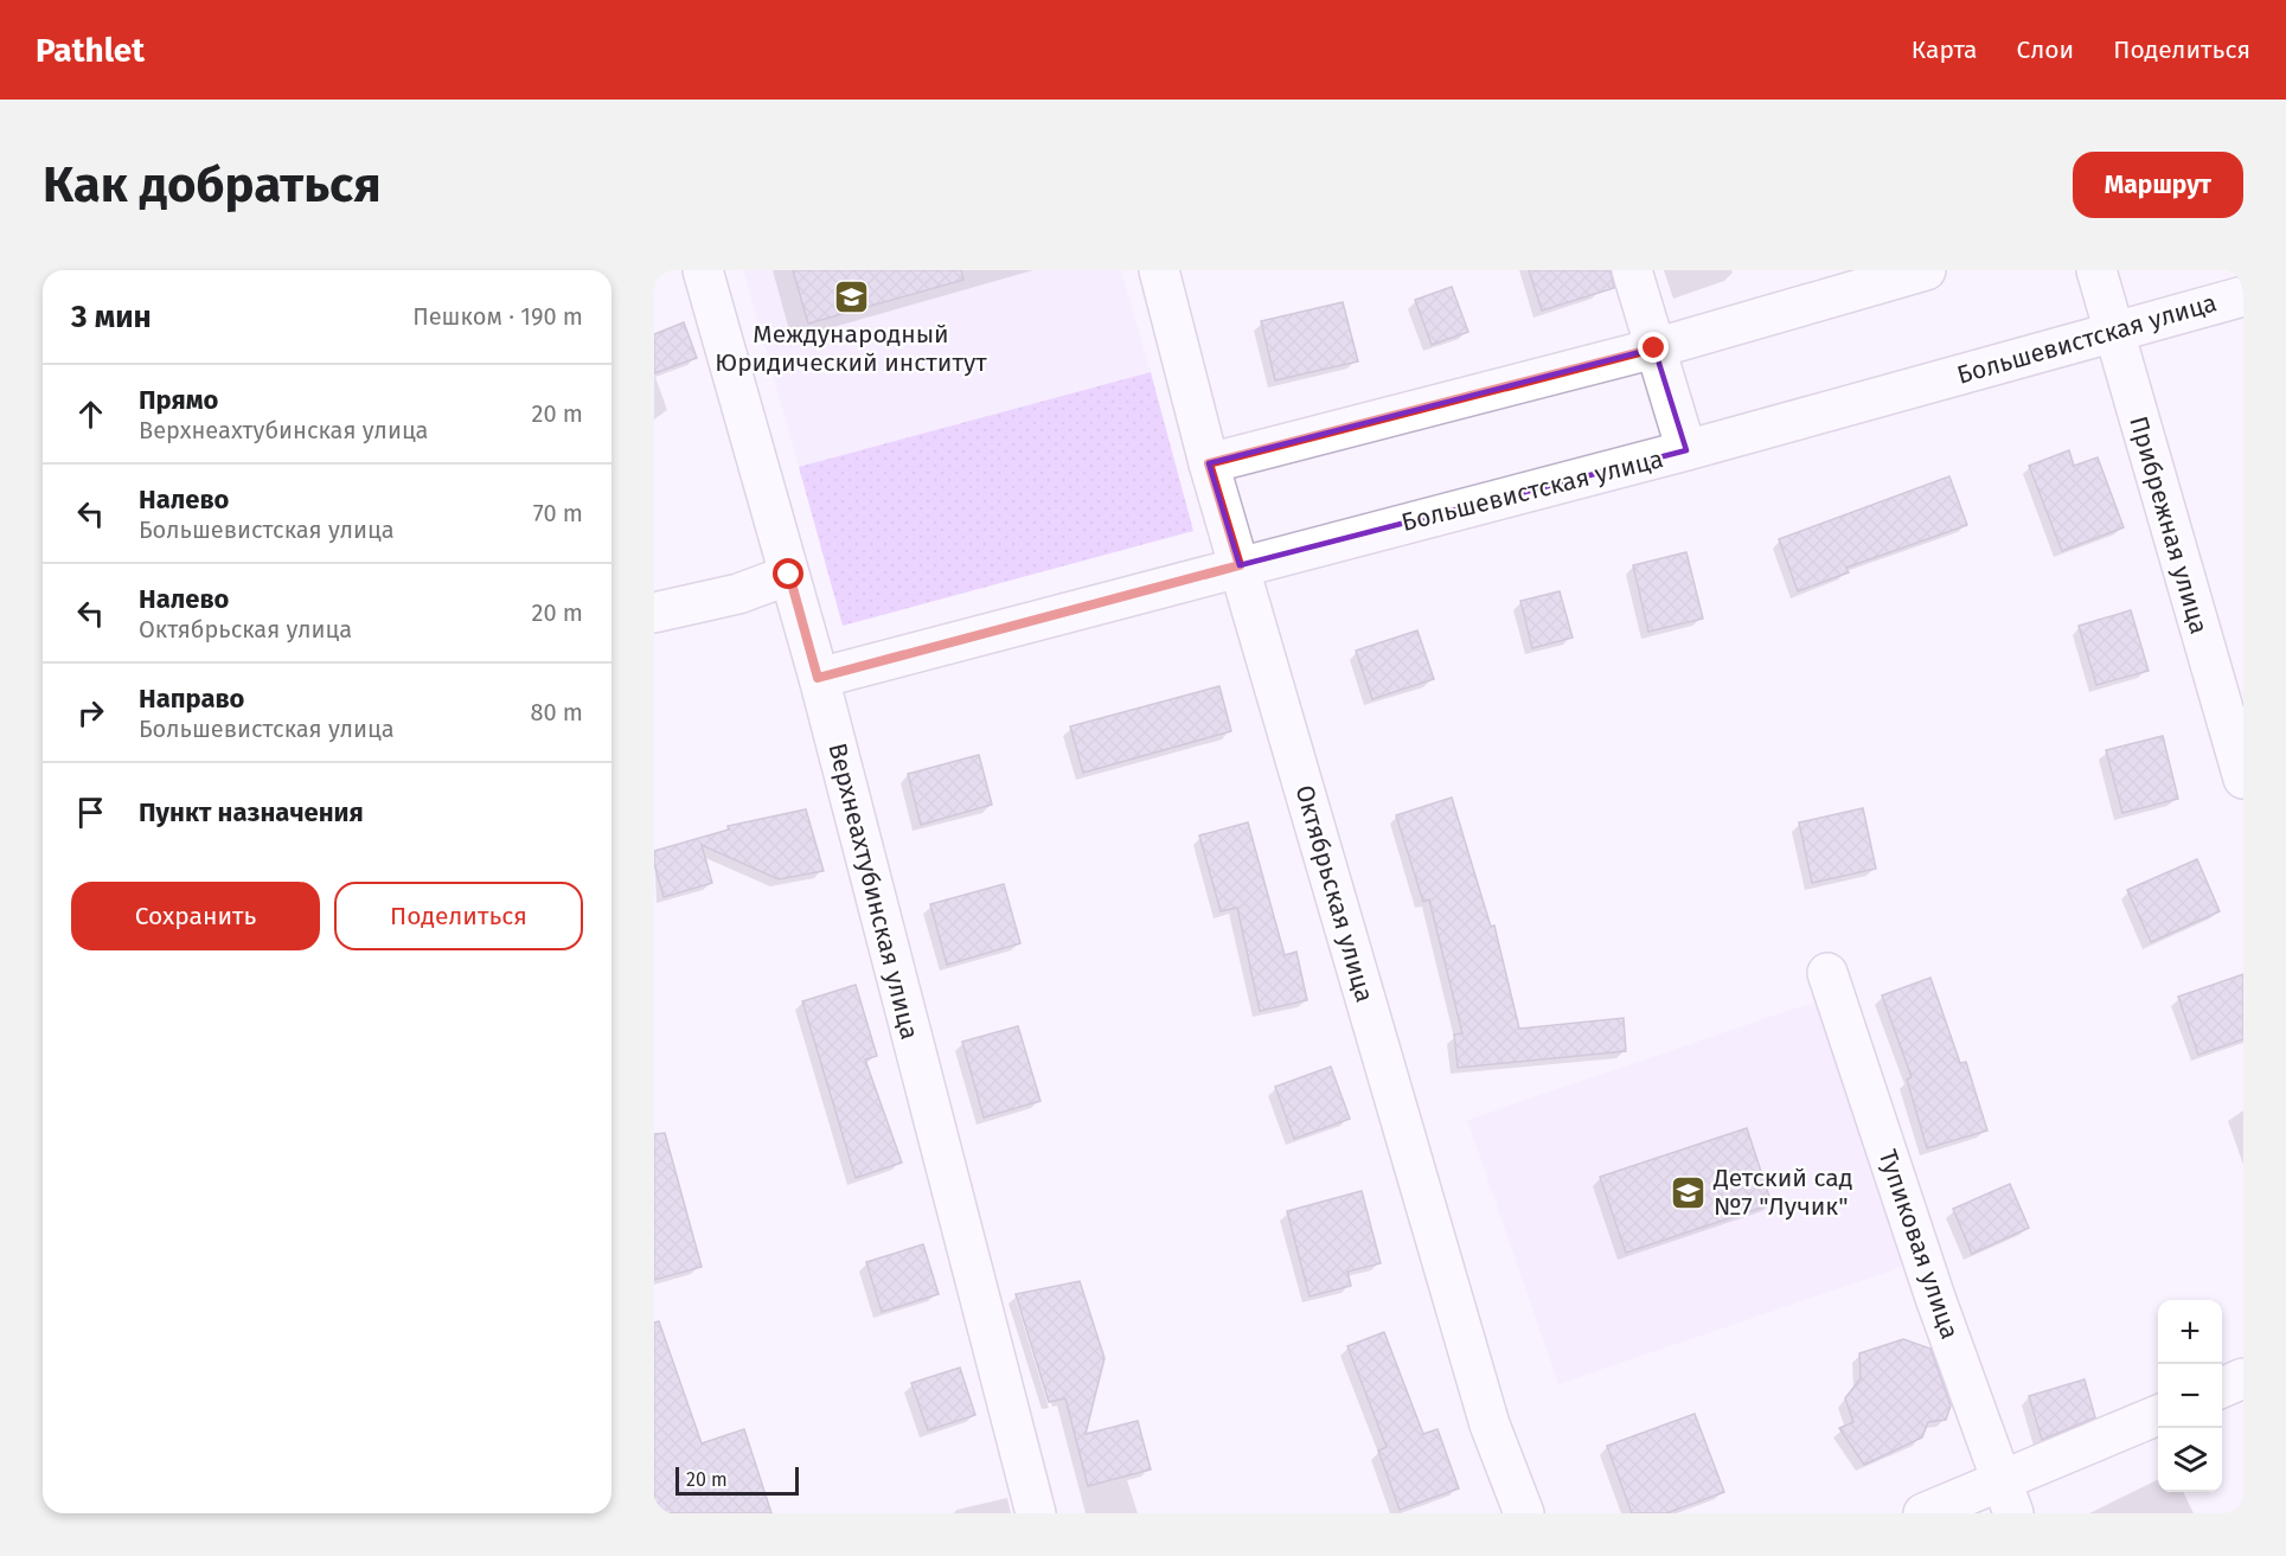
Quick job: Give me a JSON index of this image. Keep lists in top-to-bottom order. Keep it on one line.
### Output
{"streets":{"street":["Большевистская улица","Прибрежная улица","Верхнеахтубинская улица","Октябрьская улица","Тупиковая улица"]},"crossings":[["Большевистская улица","Прибрежная улица"],["Большевистская улица","Верхнеахтубинская улица"],["Большевистская улица","Октябрьская улица"]],"places":{"school or university":["Международный Юридический институт","Детский сад №7 \"Лучик\""]},"scale_bar":"20 m","page":{"header":"Pathlet","nav":["Карта","Слои","Поделиться"],"buttons":["Маршрут",["Сохранить","Поделиться"]],"title":"Как добраться","heading":["3 мин","Пешком · 190 m"],"list":[["Прямо","Верхнеахтубинская улица","20 m"],["Налево","Большевистская улица","70 m"],["Налево","Октябрьская улица","20 m"],["Направо","Большевистская улица","80 m"],"Пункт назначения"],"map_buttons":["+","−"],"scale":"20 m"}}
